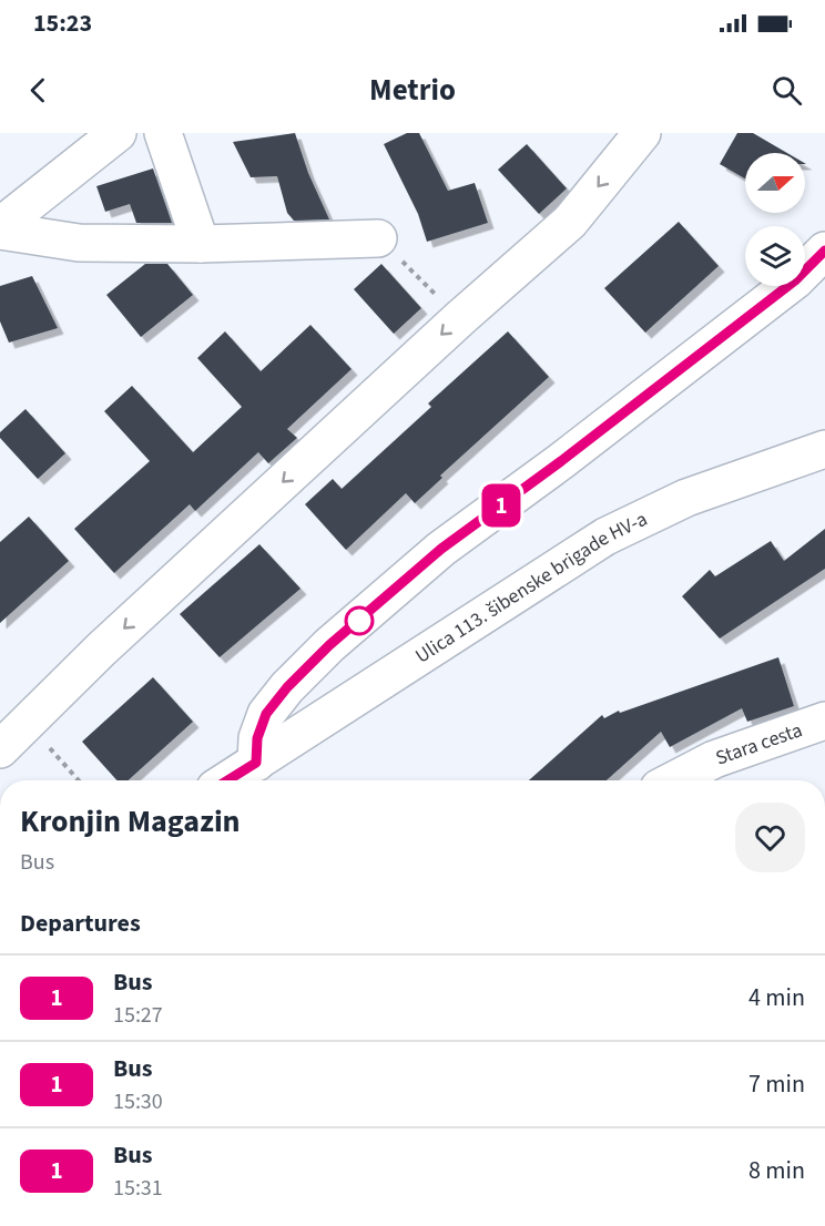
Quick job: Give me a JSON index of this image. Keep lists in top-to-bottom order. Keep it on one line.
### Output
{"streets":{"street":["Ulica 113. šibenske brigade HV-a","Stara cesta"]},"lines":["bus line 1"],"north":"right","page":{"status":"15:23","header":"Metrio","on_map":"1","heading":[["Kronjin Magazin","Bus"],"Departures"],"list":[{"mark":"1","name":"Bus","note":"15:27","value":"4 min"},{"mark":"1","name":"Bus","note":"15:30","value":"7 min"},{"mark":"1","name":"Bus","note":"15:31","value":"8 min"}]}}
